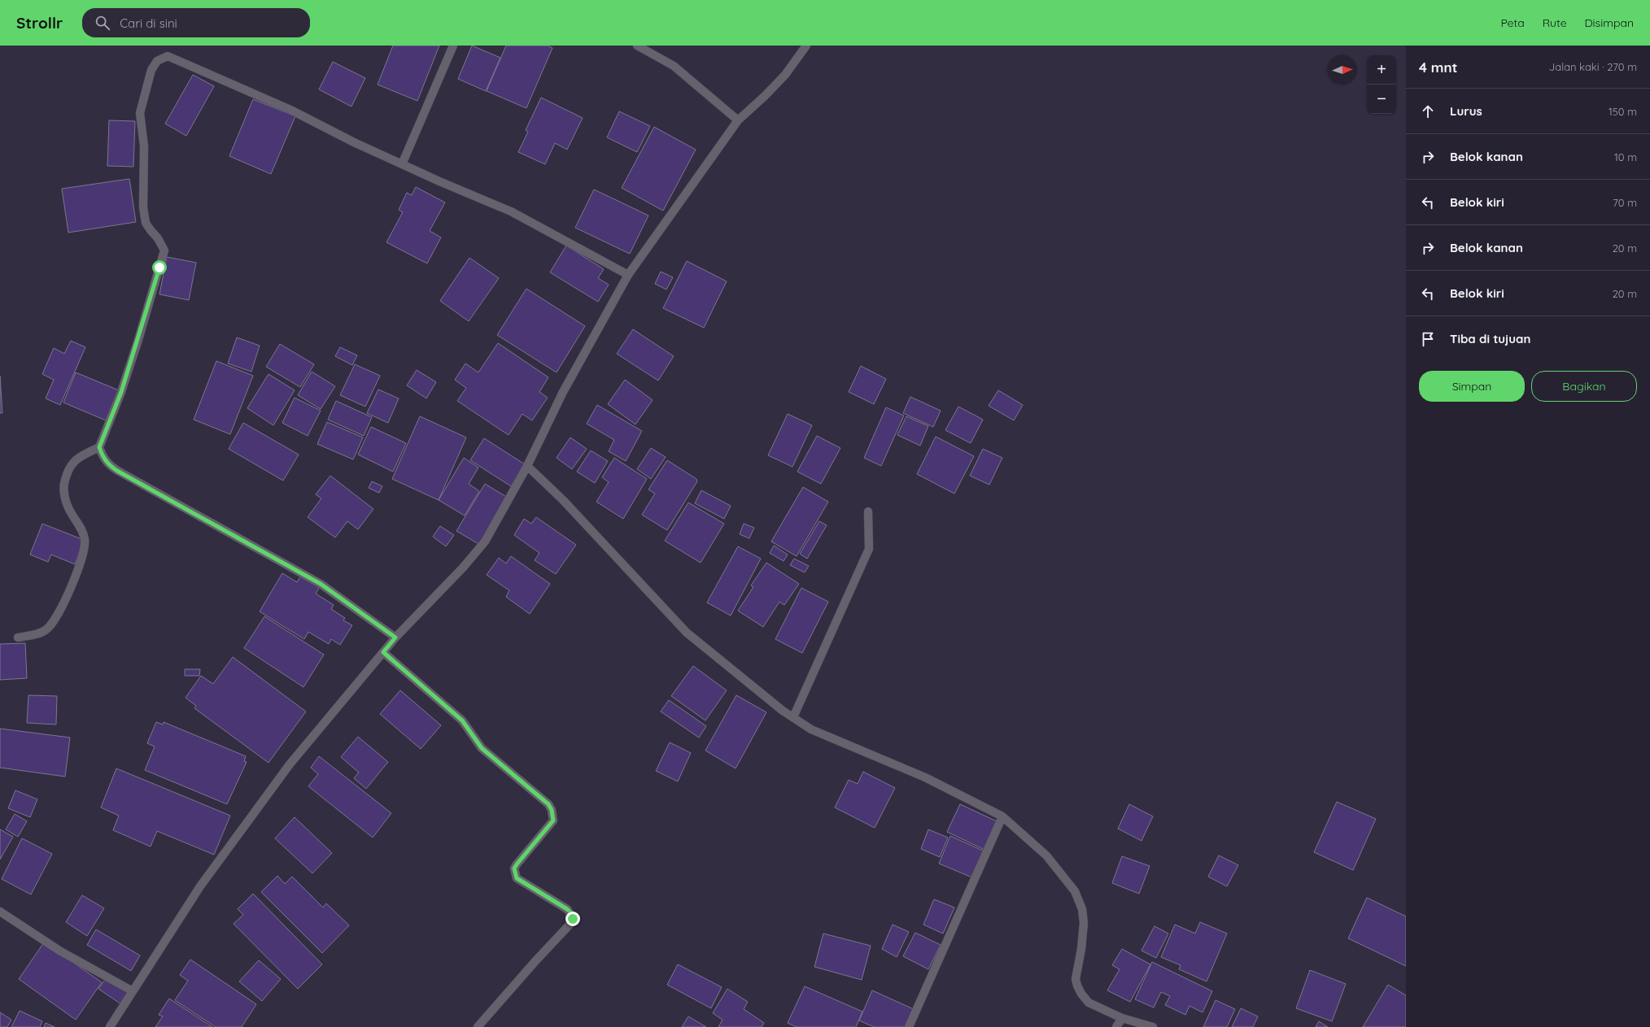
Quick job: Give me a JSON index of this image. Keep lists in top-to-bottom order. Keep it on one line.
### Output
{"north":"right","page":{"header":"Strollr","search":"Cari di sini","nav":["Peta","Rute","Disimpan"],"heading":["4 mnt","Jalan kaki · 270 m"],"map_buttons":["+","−"],"list":[["Lurus","150 m"],["Belok kanan","10 m"],["Belok kiri","70 m"],["Belok kanan","20 m"],["Belok kiri","20 m"],"Tiba di tujuan"],"buttons":["Simpan","Bagikan"]}}
